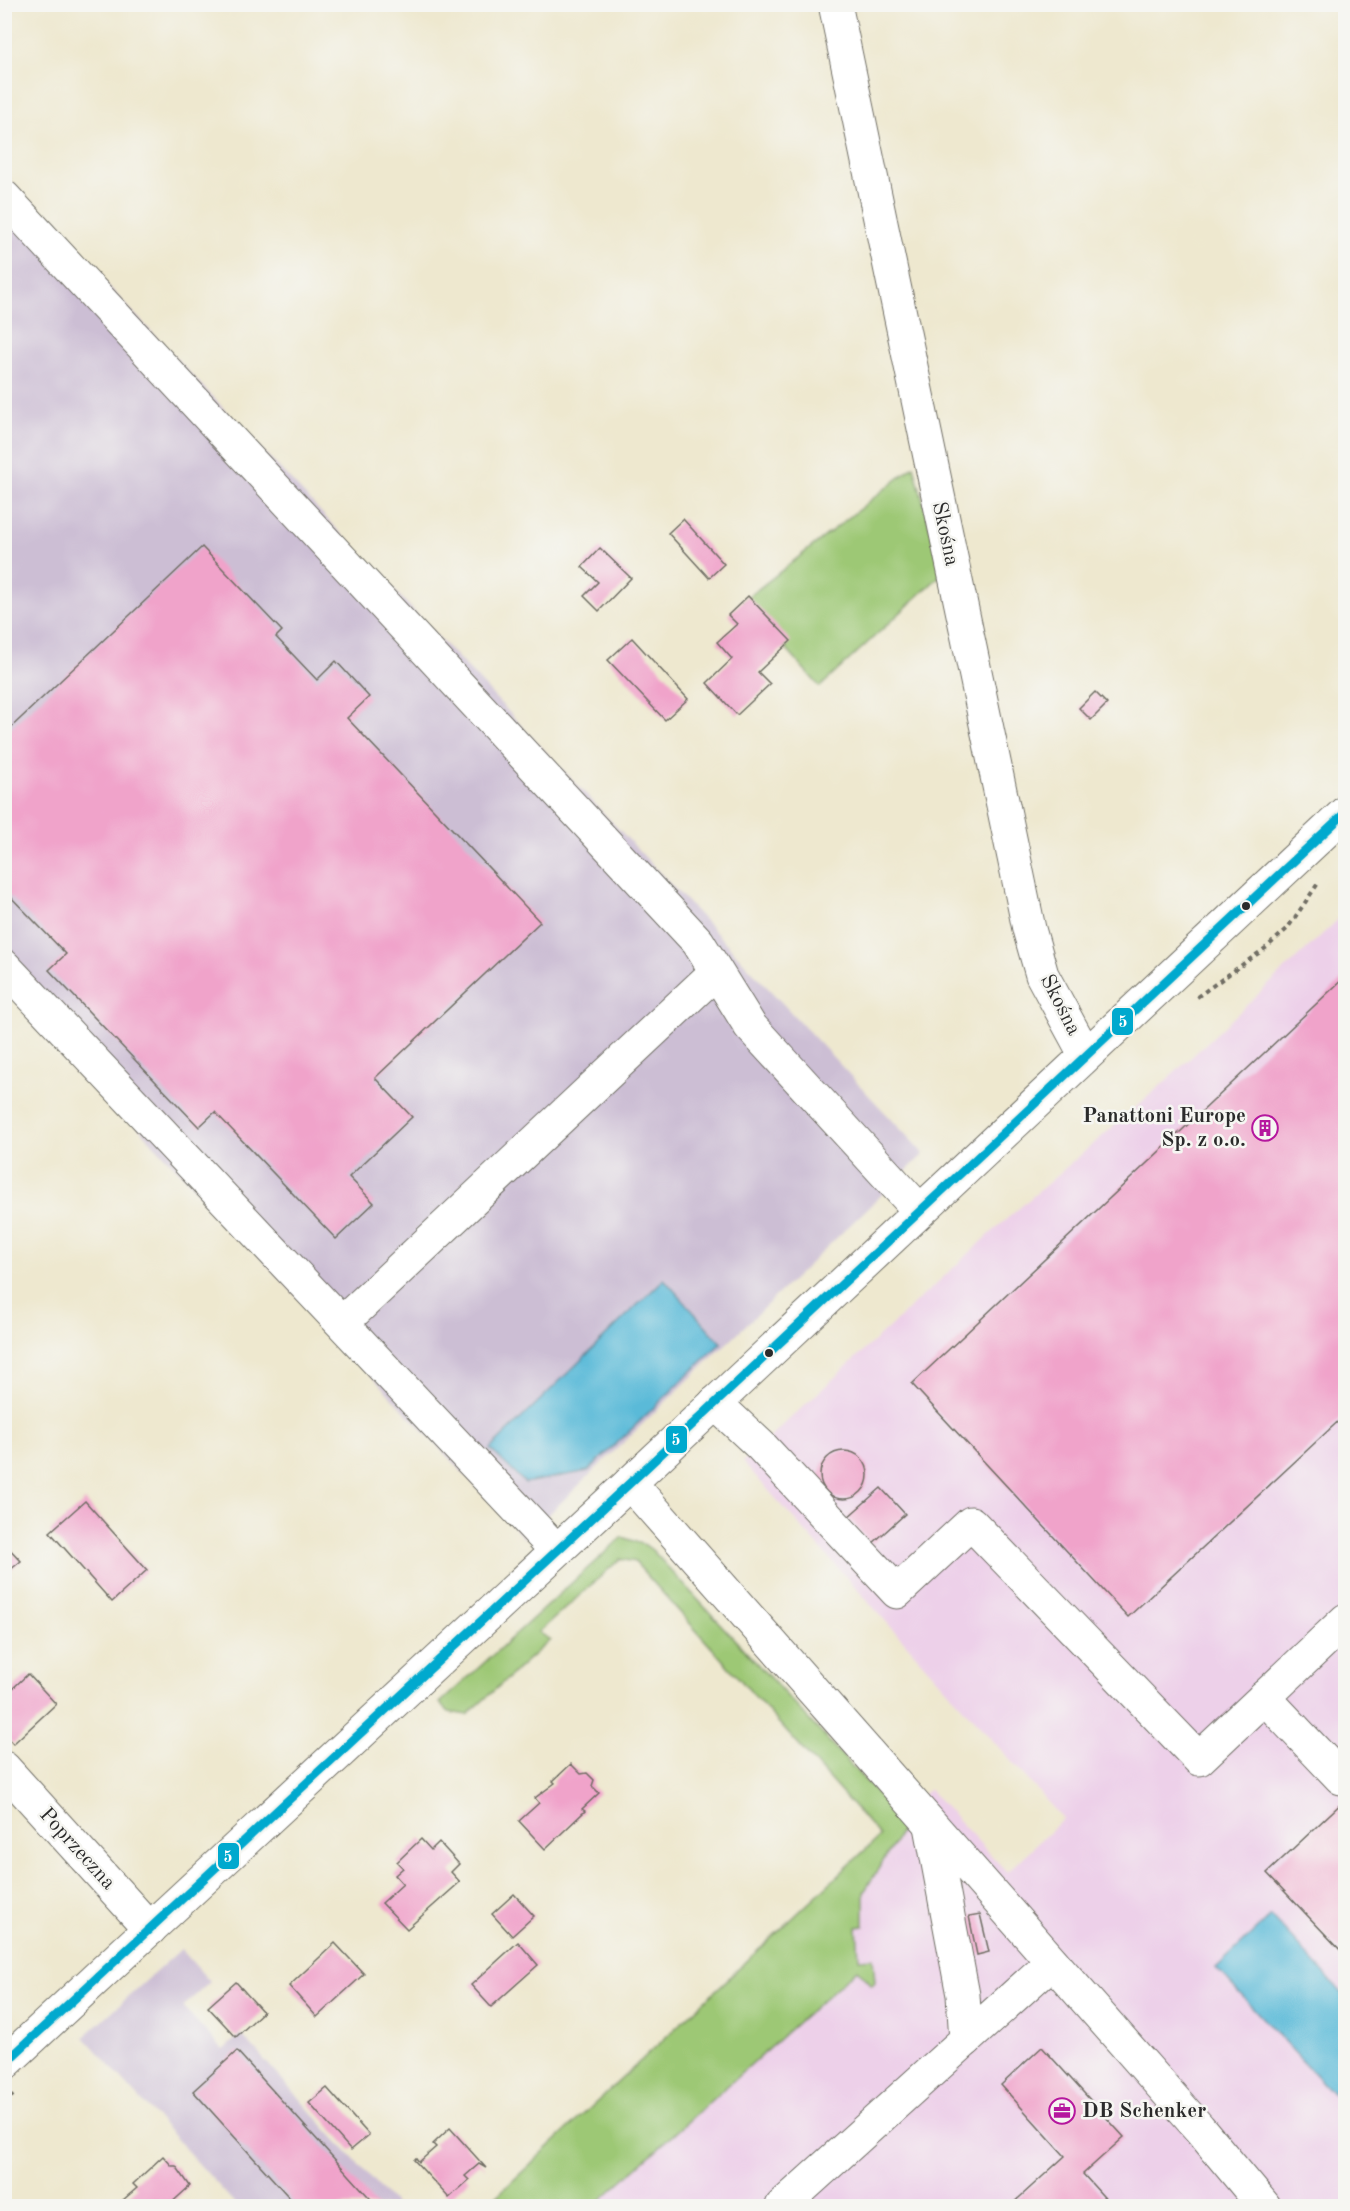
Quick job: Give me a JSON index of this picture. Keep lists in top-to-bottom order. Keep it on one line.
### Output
{"streets":{"street":["Skośna","Poprzeczna"]},"places":{"building":["Panattoni Europe Sp. z o.o."],"office":["DB Schenker"]},"lines":["transit line 5"]}
